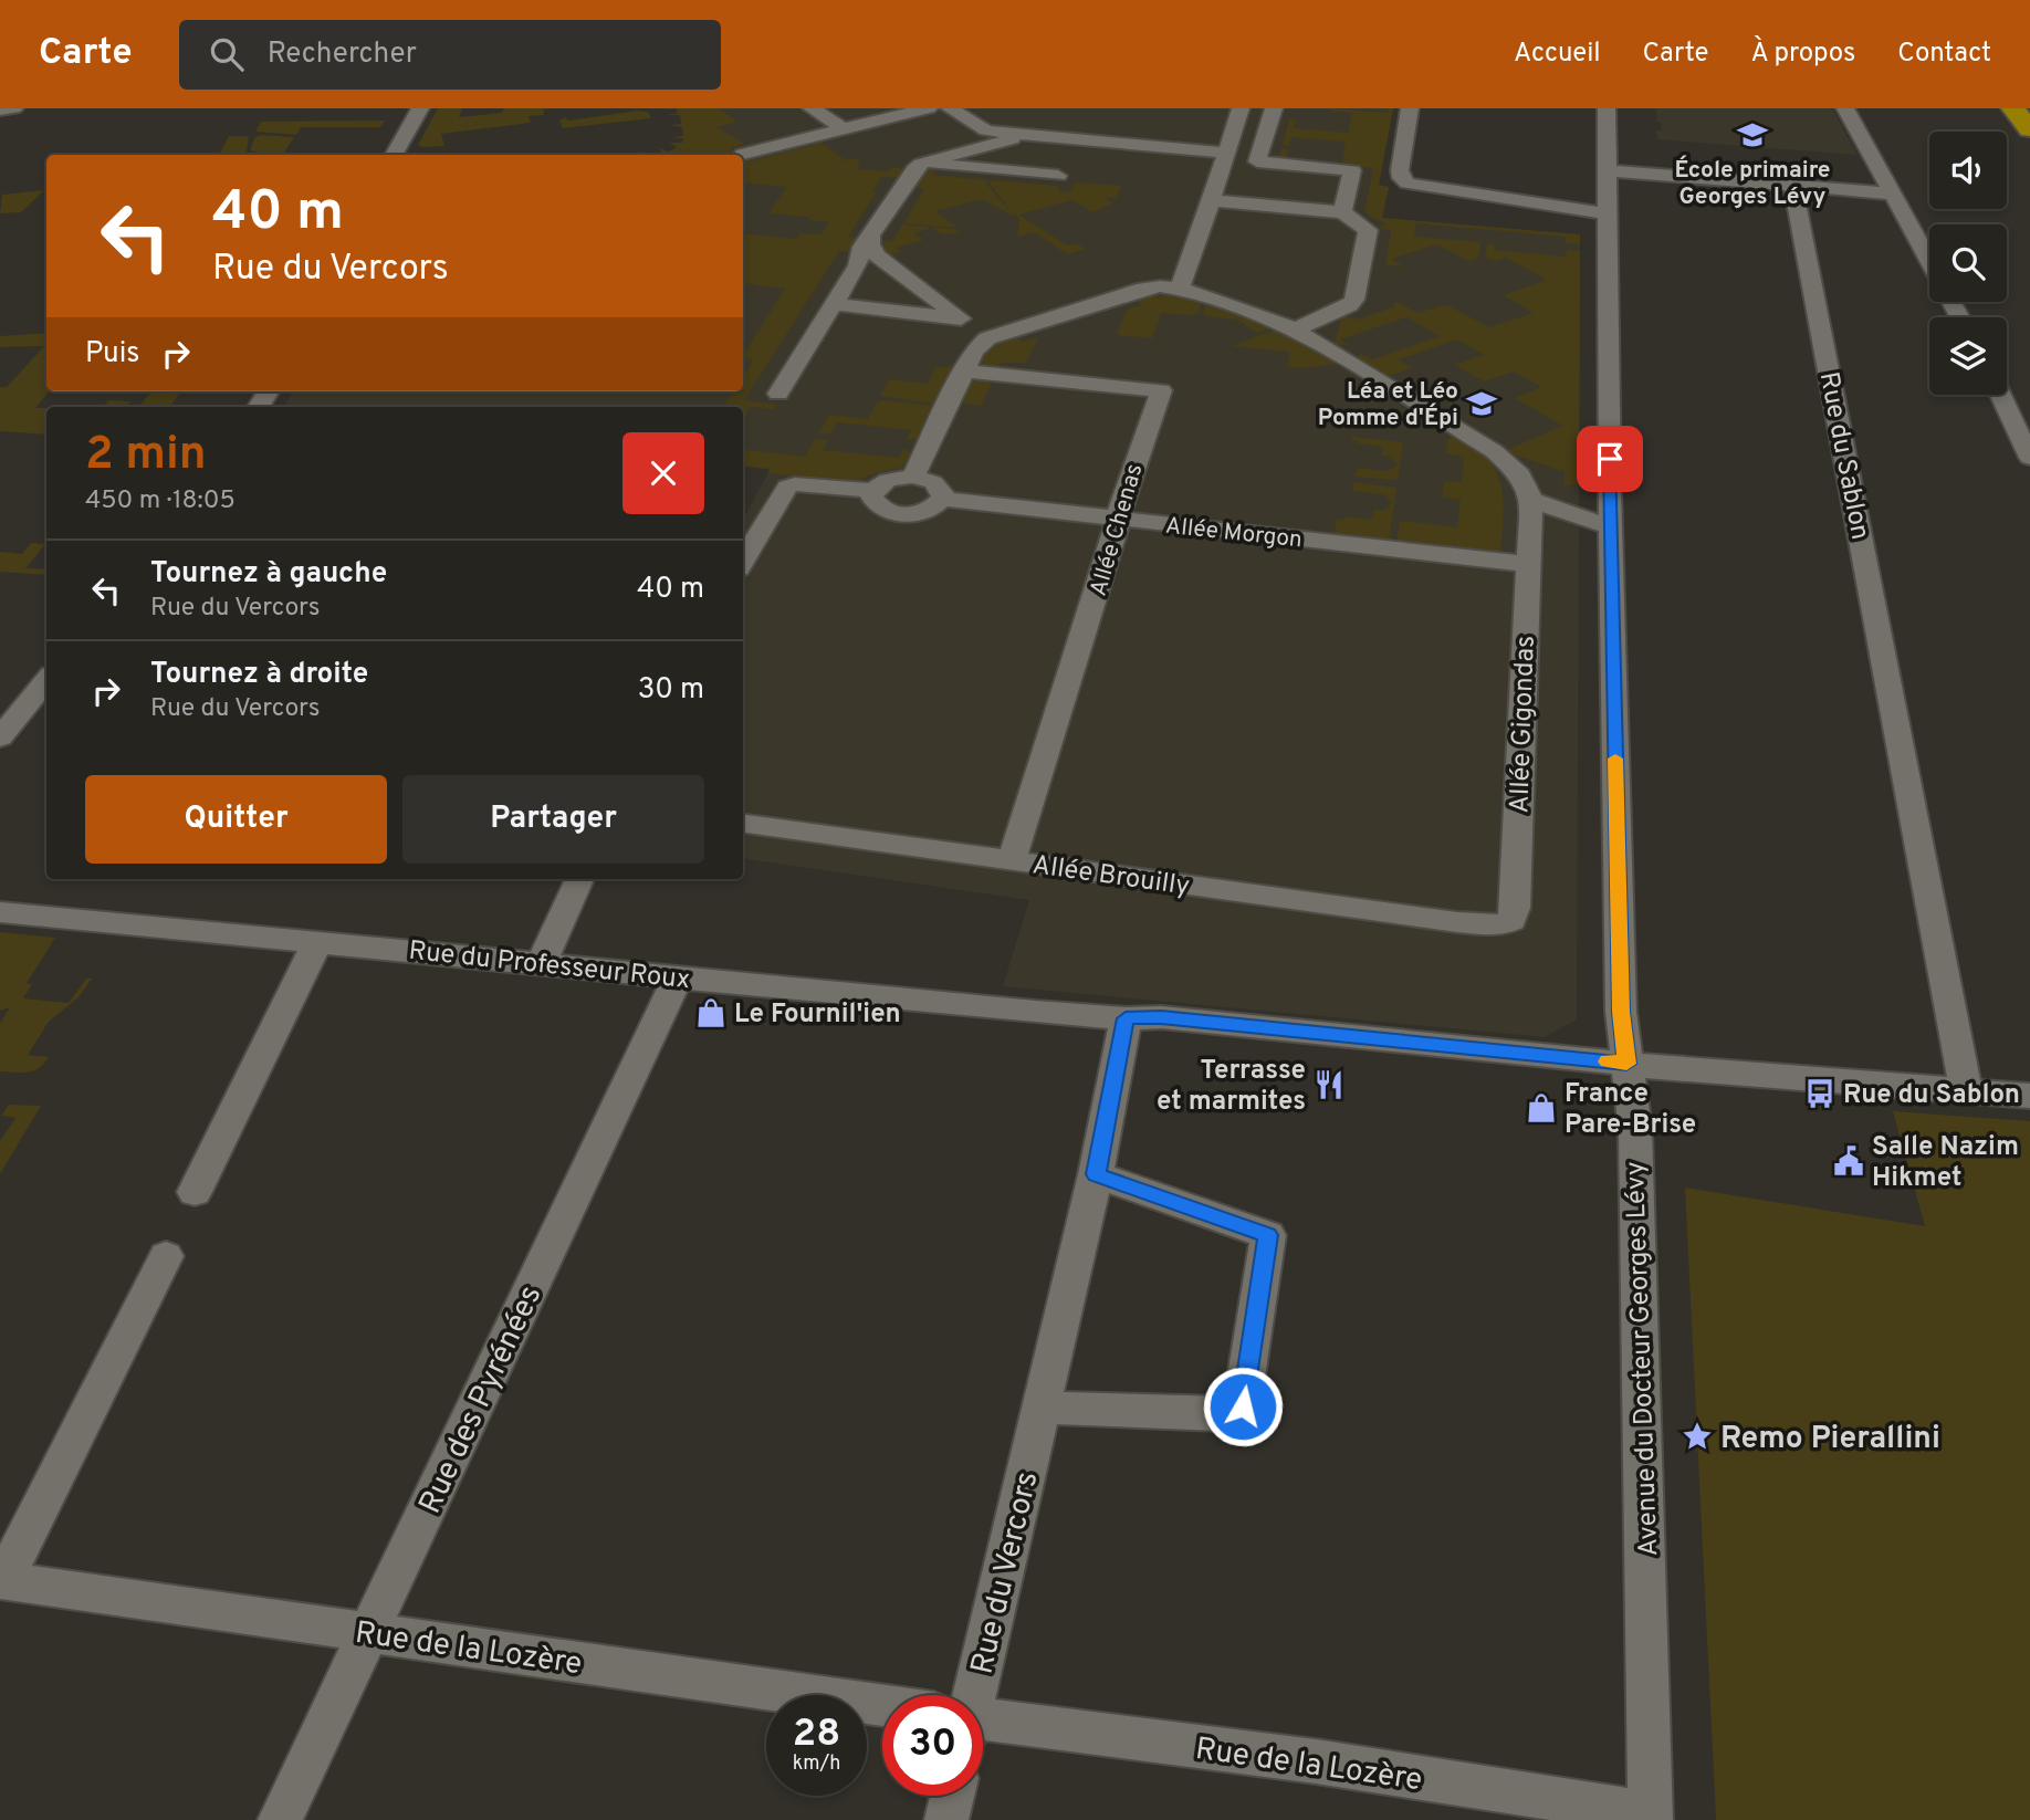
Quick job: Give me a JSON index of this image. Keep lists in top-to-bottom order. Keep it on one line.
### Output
{"streets":{"street":["Rue du Sablon","Allée Chenas","Allée Morgon","Allée Gigondas","Allée Brouilly","Rue du Professeur Roux","Avenue du Docteur Georges Lévy","Rue des Pyrénées","Rue du Vercors","Rue de la Lozère"]},"crossings":[["Rue du Sablon","Rue du Professeur Roux"],["Allée Chenas","Allée Morgon"],["Allée Chenas","Allée Brouilly"],["Allée Morgon","Allée Gigondas"],["Allée Gigondas","Allée Brouilly"],["Rue du Professeur Roux","Avenue du Docteur Georges Lévy"],["Rue du Professeur Roux","Rue des Pyrénées"],["Rue du Professeur Roux","Rue du Vercors"],["Avenue du Docteur Georges Lévy","Rue de la Lozère"],["Rue des Pyrénées","Rue de la Lozère"]],"places":{"school or university":["École primaire Georges Lévy","Léa et Léo Pomme d'Épi"],"shop":["Le Fournil'ien","France Pare-Brise"],"restaurant":["Terrasse et marmites"],"bus stop":["Rue du Sablon"],"public building":["Salle Nazim Hikmet"],"place":["Remo Pierallini"]},"page":{"header":"Carte","search":"Rechercher","nav":["Accueil","Carte","À propos","Contact"],"turn":["40 m","Rue du Vercors"],"then":"Puis","heading":["2 min","450 m · 18:05"],"list":[{"name":"Tournez à gauche","note":"Rue du Vercors","value":"40 m"},{"name":"Tournez à droite","note":"Rue du Vercors","value":"30 m"}],"buttons":["Quitter","Partager"],"speed":"28 km/h","limit":"30"}}
